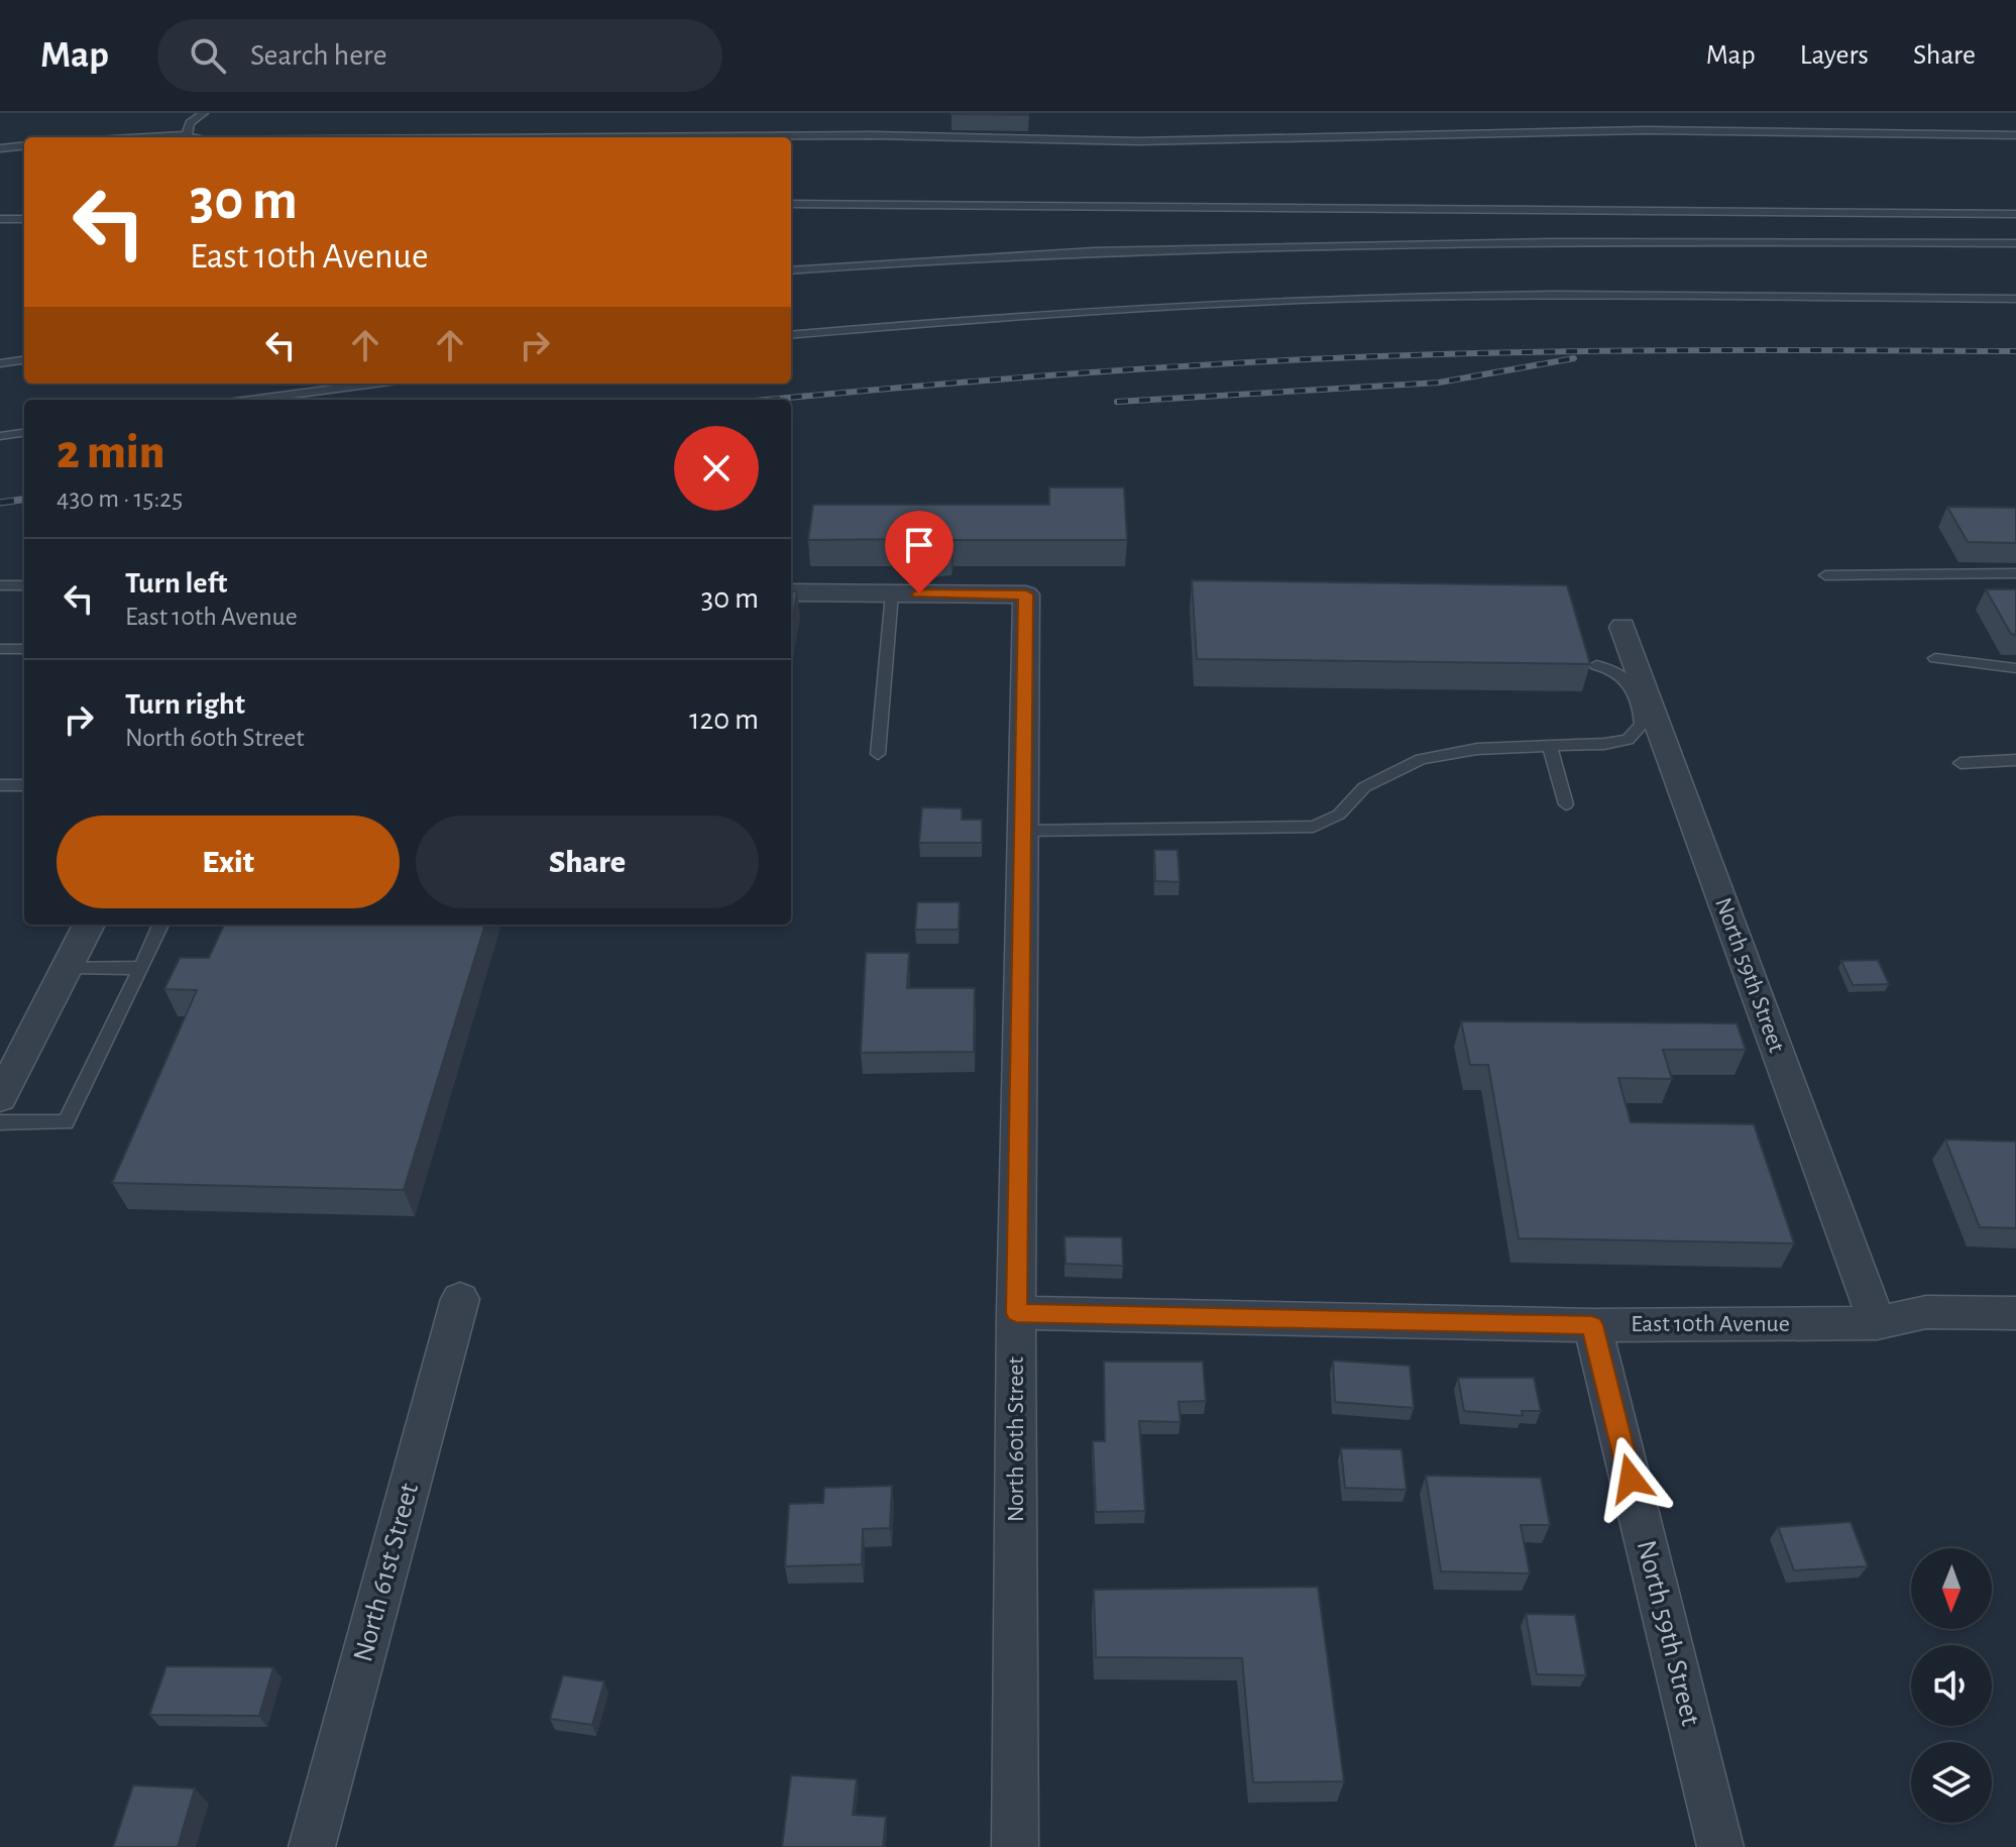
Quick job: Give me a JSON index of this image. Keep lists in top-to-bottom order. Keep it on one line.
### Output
{"streets":{"street":["North 59th Street","East 10th Avenue","North 60th Street","North 61st Street"]},"crossings":[["North 59th Street","East 10th Avenue"],["East 10th Avenue","North 60th Street"]],"north":"bottom","page":{"header":"Map","search":"Search here","nav":["Map","Layers","Share"],"turn":["30 m","East 10th Avenue"],"heading":["2 min","430 m · 15:25"],"list":[{"name":"Turn left","note":"East 10th Avenue","value":"30 m"},{"name":"Turn right","note":"North 60th Street","value":"120 m"}],"buttons":["Exit","Share"]}}
